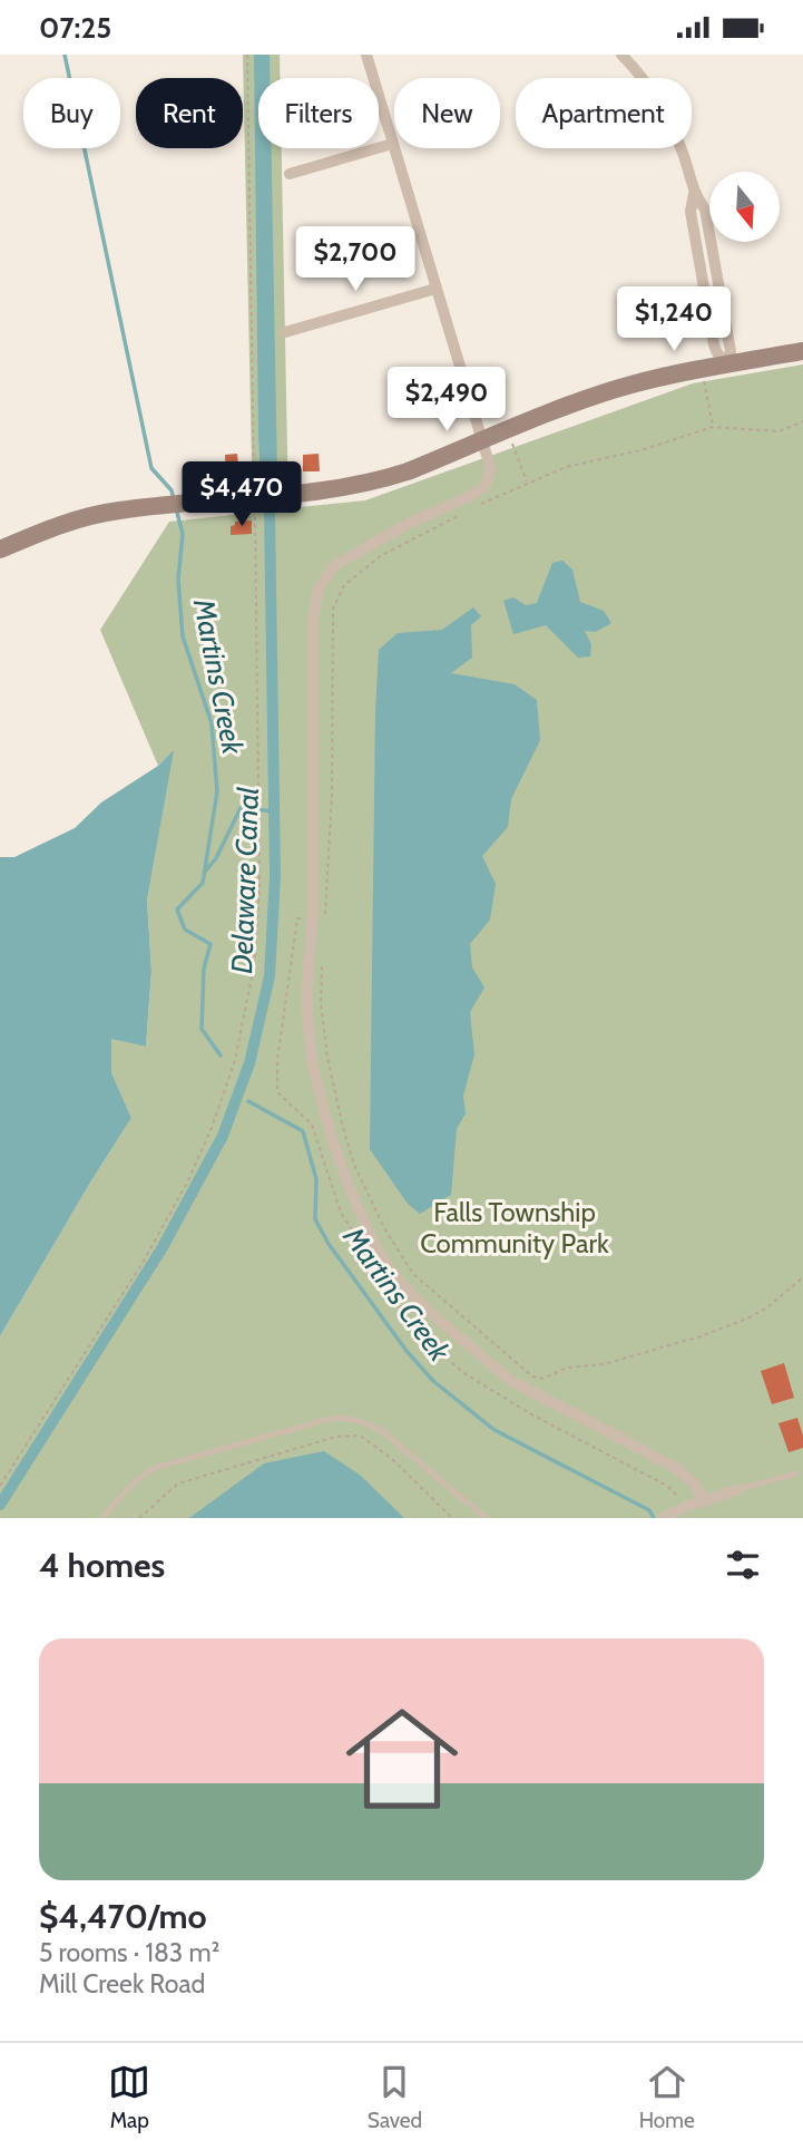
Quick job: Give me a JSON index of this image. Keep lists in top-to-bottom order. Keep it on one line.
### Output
{"water":["Martins Creek","Delaware Canal"],"parks":["Falls Township Community Park"],"north":"bottom","page":{"status":"07:25","chip":["Buy","Rent","Filters","New","Apartment"],"price":["$2,700","$1,240","$2,490","$4,470"],"heading":"4 homes","list":[{"name":"$4,470/mo","note":"5 rooms · 183 m² · Mill Creek Road"}],"tabs":["Map","Saved","Home"]}}
